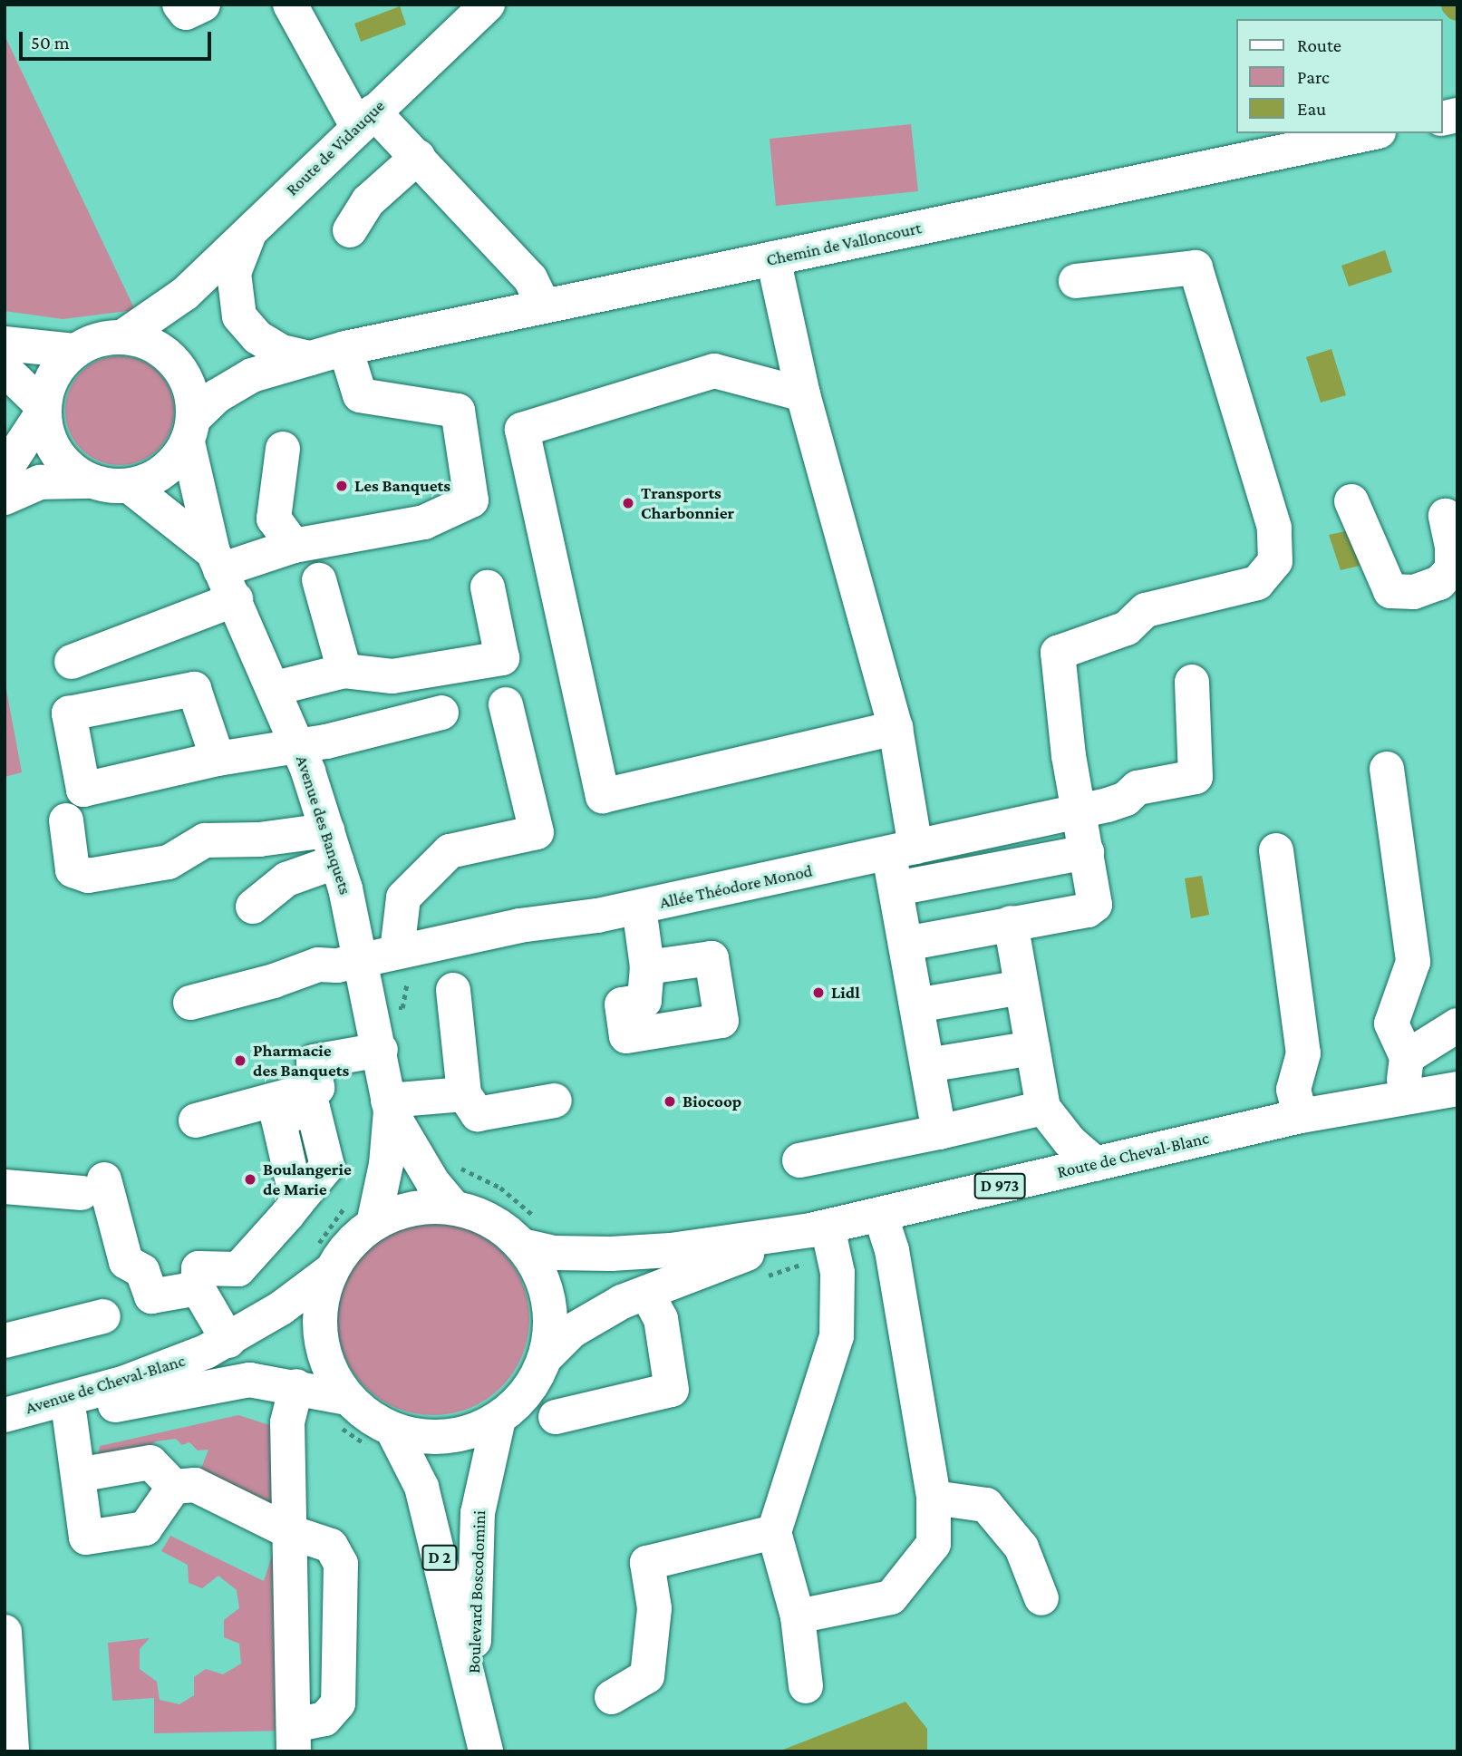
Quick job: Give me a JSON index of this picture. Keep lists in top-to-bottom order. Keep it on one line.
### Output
{"streets":{"street":["Route de Vidauque","Chemin de Valloncourt","Avenue des Banquets","Allée Théodore Monod","Route de Cheval-Blanc","D 973","Avenue de Cheval-Blanc","D 2","Boulevard Boscodomini"]},"crossings":[["Route de Vidauque","Chemin de Valloncourt"],["Route de Vidauque","Avenue des Banquets"],["Chemin de Valloncourt","Avenue des Banquets"],["Avenue des Banquets","Allée Théodore Monod"],["Route de Cheval-Blanc","D 973"]],"places":["Les Banquets","Transports Charbonnier","Lidl","Pharmacie des Banquets","Biocoop","Boulangerie de Marie"],"legend":["Route","Parc","Eau"],"scale_bar":"50 m"}
